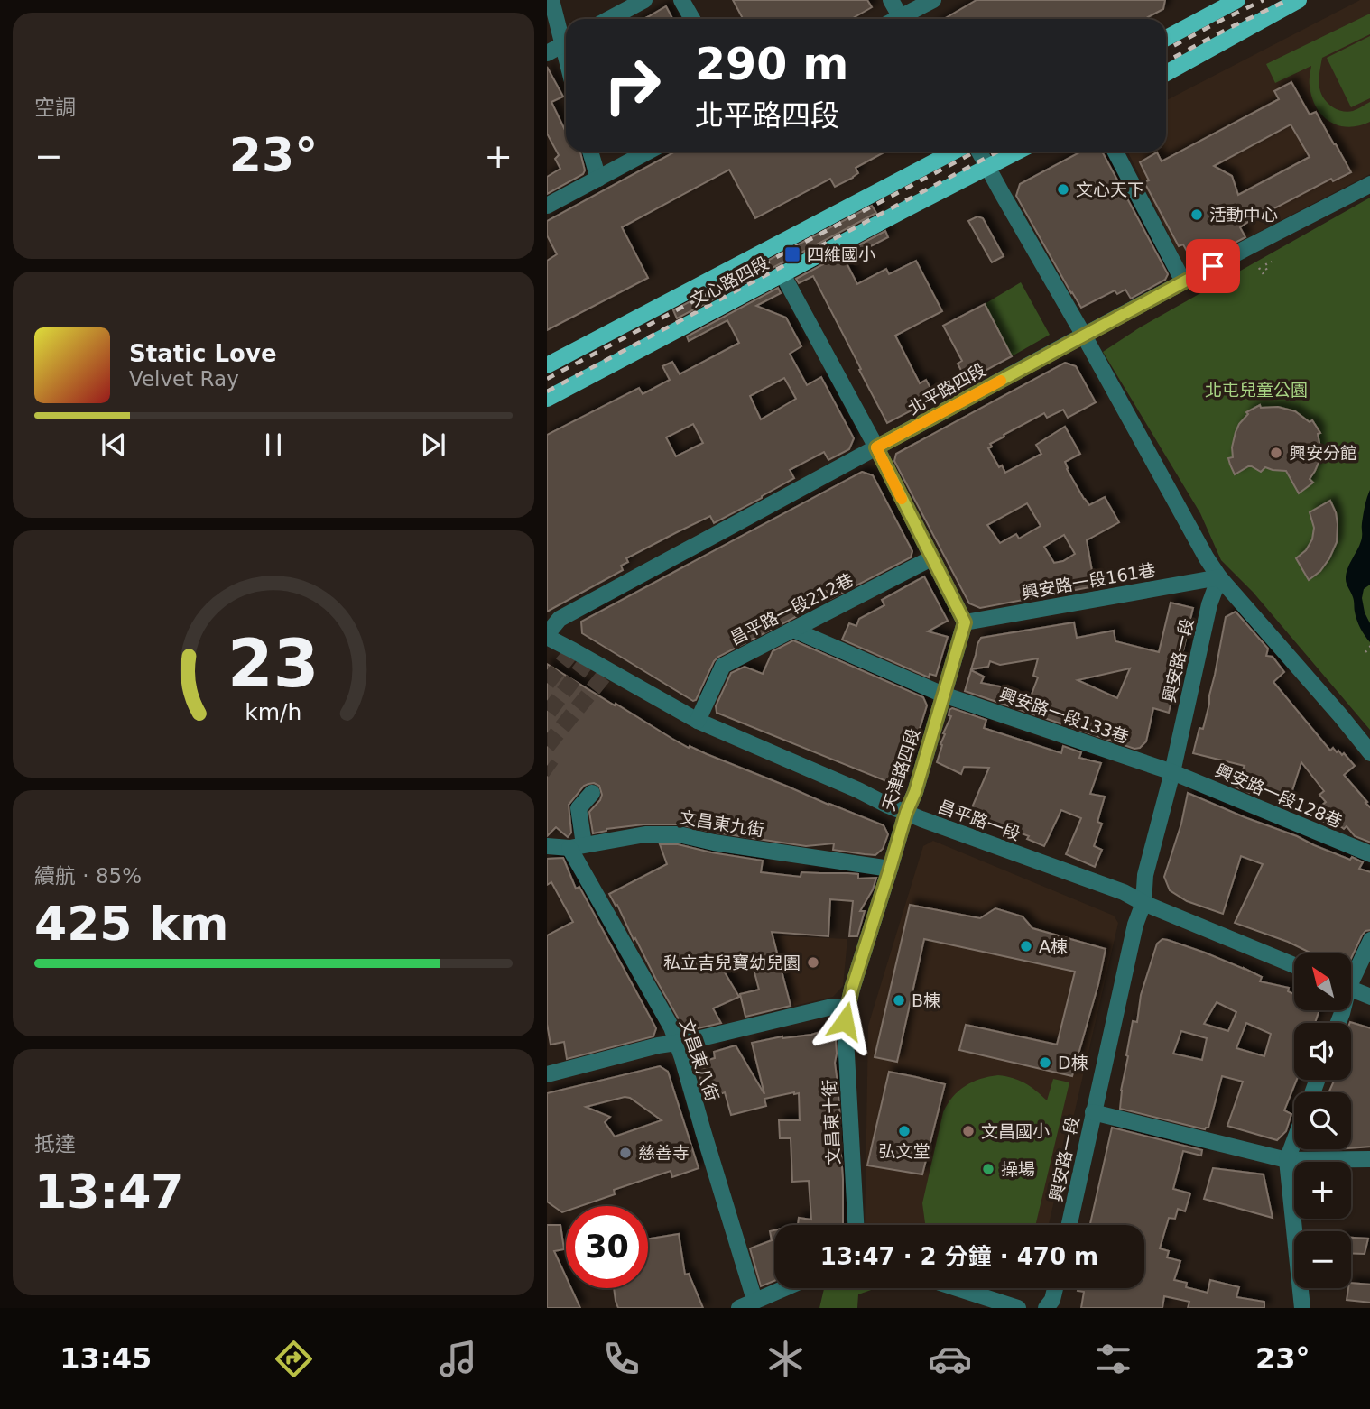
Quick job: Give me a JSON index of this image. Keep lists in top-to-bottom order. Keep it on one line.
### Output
{"streets":{"main road":["文心路四段"],"street":["北平路四段","興安路一段161巷","昌平路一段212巷","興安路一段","興安路一段133巷","天津路四段","興安路一段128巷","昌平路一段","文昌東九街","文昌東八街","文昌東十街"]},"crossings":[["北平路四段","昌平路一段"],["興安路一段161巷","興安路一段"],["興安路一段161巷","天津路四段"],["昌平路一段212巷","興安路一段133巷"],["昌平路一段212巷","昌平路一段"],["興安路一段","興安路一段133巷"],["興安路一段","興安路一段128巷"],["興安路一段","昌平路一段"],["興安路一段133巷","天津路四段"],["興安路一段133巷","興安路一段128巷"],["天津路四段","昌平路一段"],["天津路四段","文昌東九街"],["天津路四段","文昌東十街"],["文昌東九街","文昌東八街"]],"parks":["北屯兒童公園"],"places":{"other":["文心天下","活動中心","興安分館","A棟","私立吉兒寶幼兒園","B棟","D棟","弘文堂","文昌國小","慈善寺","操場"],"transit":["四維國小"]},"north":"top left","page":{"tile":["空調",["續航 · 85%","425 km"],["抵達","13:47"]],"turn":["290 m","北平路四段"],"heat":["−","23°","+"],"song":["Static Love","Velvet Ray"],"map_buttons":["+","−"],"limit":"30","trip":"13:47 · 2 分鐘 · 470 m","tabs":["13:45","23°"],"gauge":["23","km/h"]}}
